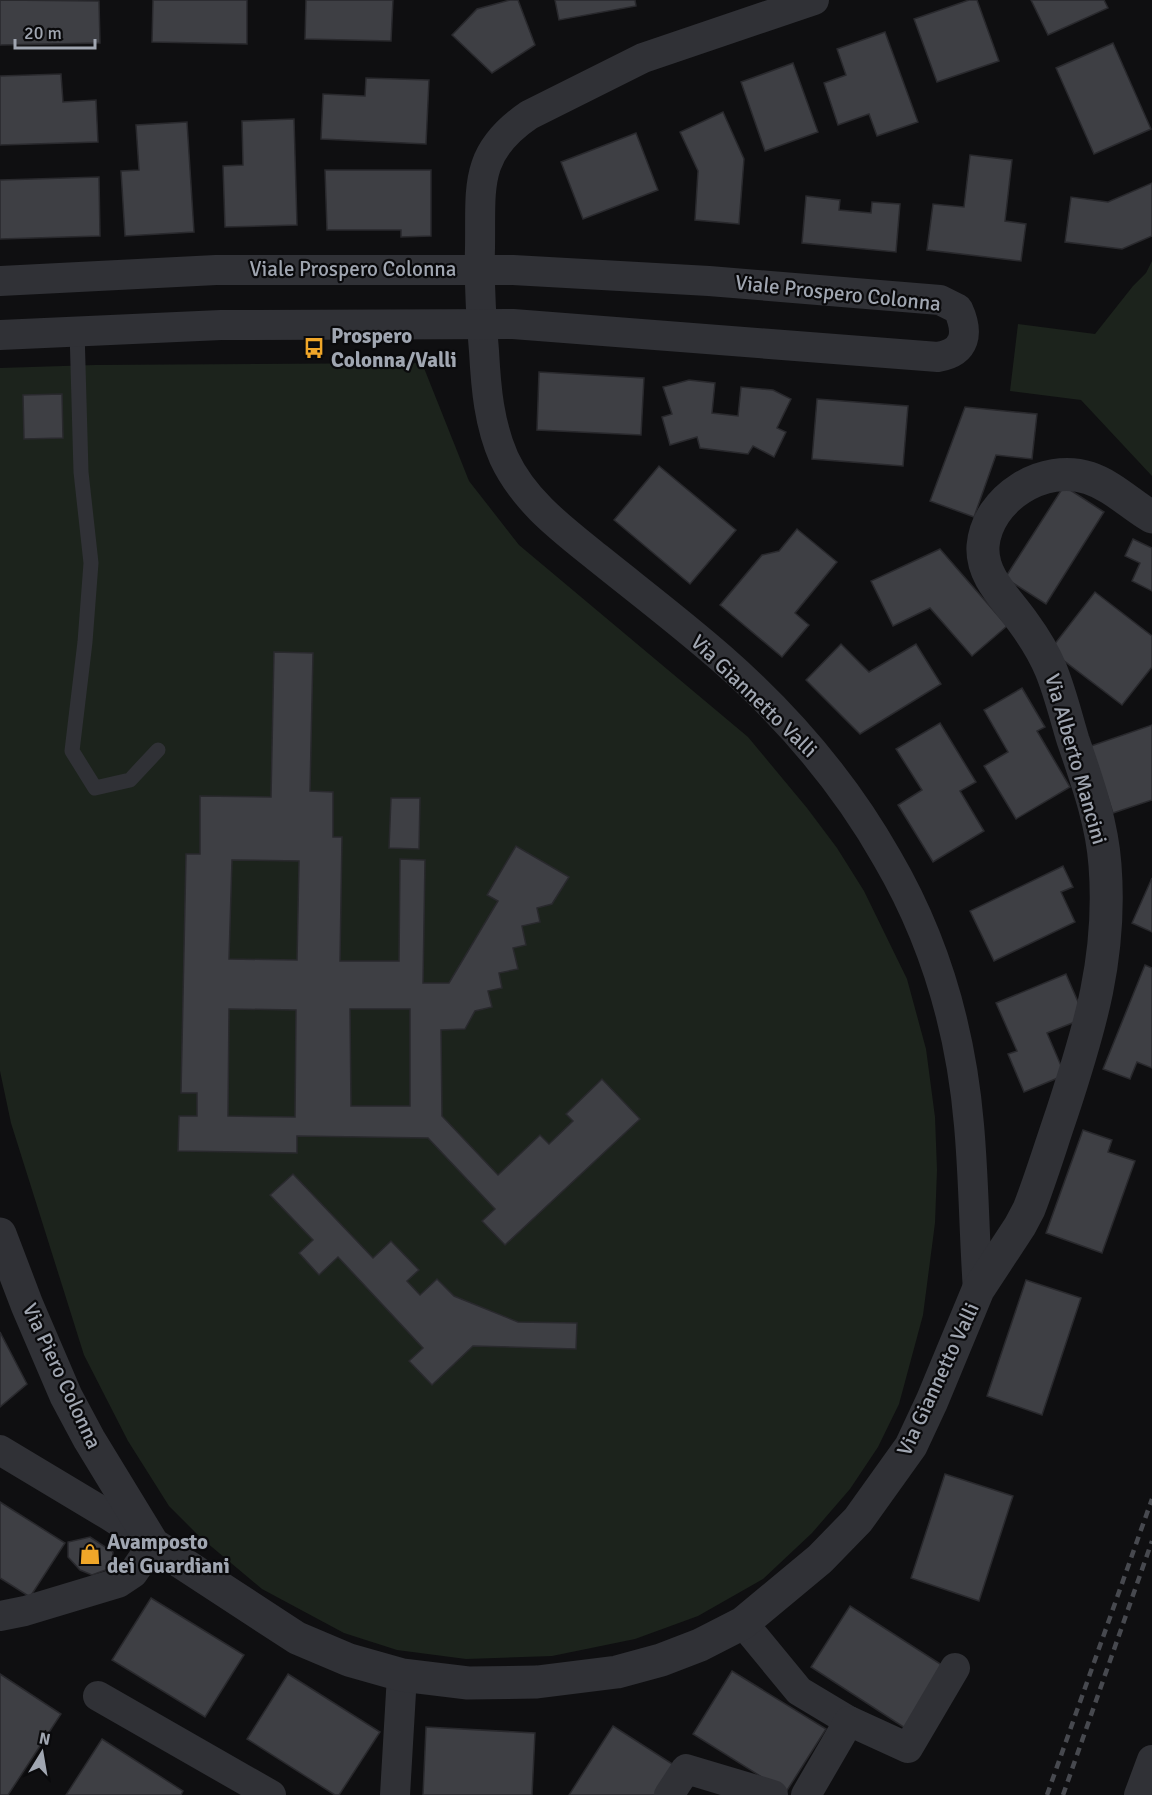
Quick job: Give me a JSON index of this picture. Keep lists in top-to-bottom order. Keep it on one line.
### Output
{"streets":{"street":["Viale Prospero Colonna","Via Giannetto Valli","Via Alberto Mancini","Via Piero Colonna"]},"crossings":[["Viale Prospero Colonna","Via Giannetto Valli"],["Via Giannetto Valli","Via Alberto Mancini"],["Via Giannetto Valli","Via Piero Colonna"]],"places":{"bus stop":["Prospero Colonna/Valli"],"shop":["Avamposto dei Guardiani"]},"scale_bar":"20 m","north":"top"}
